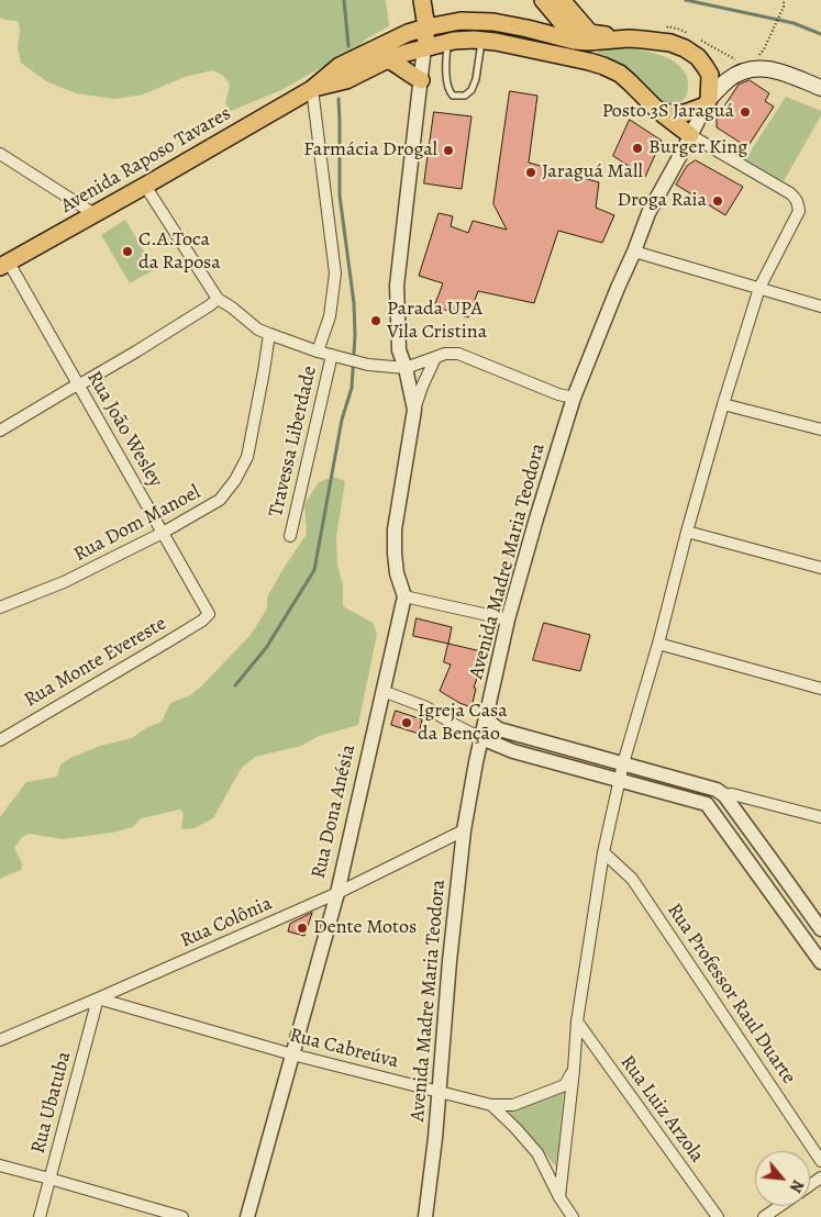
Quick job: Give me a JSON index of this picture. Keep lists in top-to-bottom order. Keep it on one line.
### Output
{"streets":{"main road":["Avenida Raposo Tavares"],"street":["Rua João Wesley","Travessa Liberdade","Rua Dom Manoel","Avenida Madre Maria Teodora","Rua Monte Evereste","Rua Dona Anésia","Rua Colônia","Rua Professor Raul Duarte","Rua Cabreúva","Rua Ubatuba","Rua Luiz Arzola"]},"crossings":[["Avenida Raposo Tavares","Rua João Wesley"],["Avenida Raposo Tavares","Avenida Madre Maria Teodora"],["Rua João Wesley","Rua Dom Manoel"],["Rua João Wesley","Rua Monte Evereste"],["Avenida Madre Maria Teodora","Rua Colônia"],["Avenida Madre Maria Teodora","Rua Cabreúva"],["Rua Dona Anésia","Rua Colônia"],["Rua Dona Anésia","Rua Cabreúva"],["Rua Colônia","Rua Cabreúva"],["Rua Colônia","Rua Ubatuba"],["Rua Cabreúva","Rua Ubatuba"]],"places":["Posto 3S Jaraguá","Burger King","Farmácia Drogal","Jaraguá Mall","Droga Raia","C.A.Toca da Raposa","Parada UPA Vila Cristina","Igreja Casa da Benção","Dente Motos"],"north":"bottom right"}
